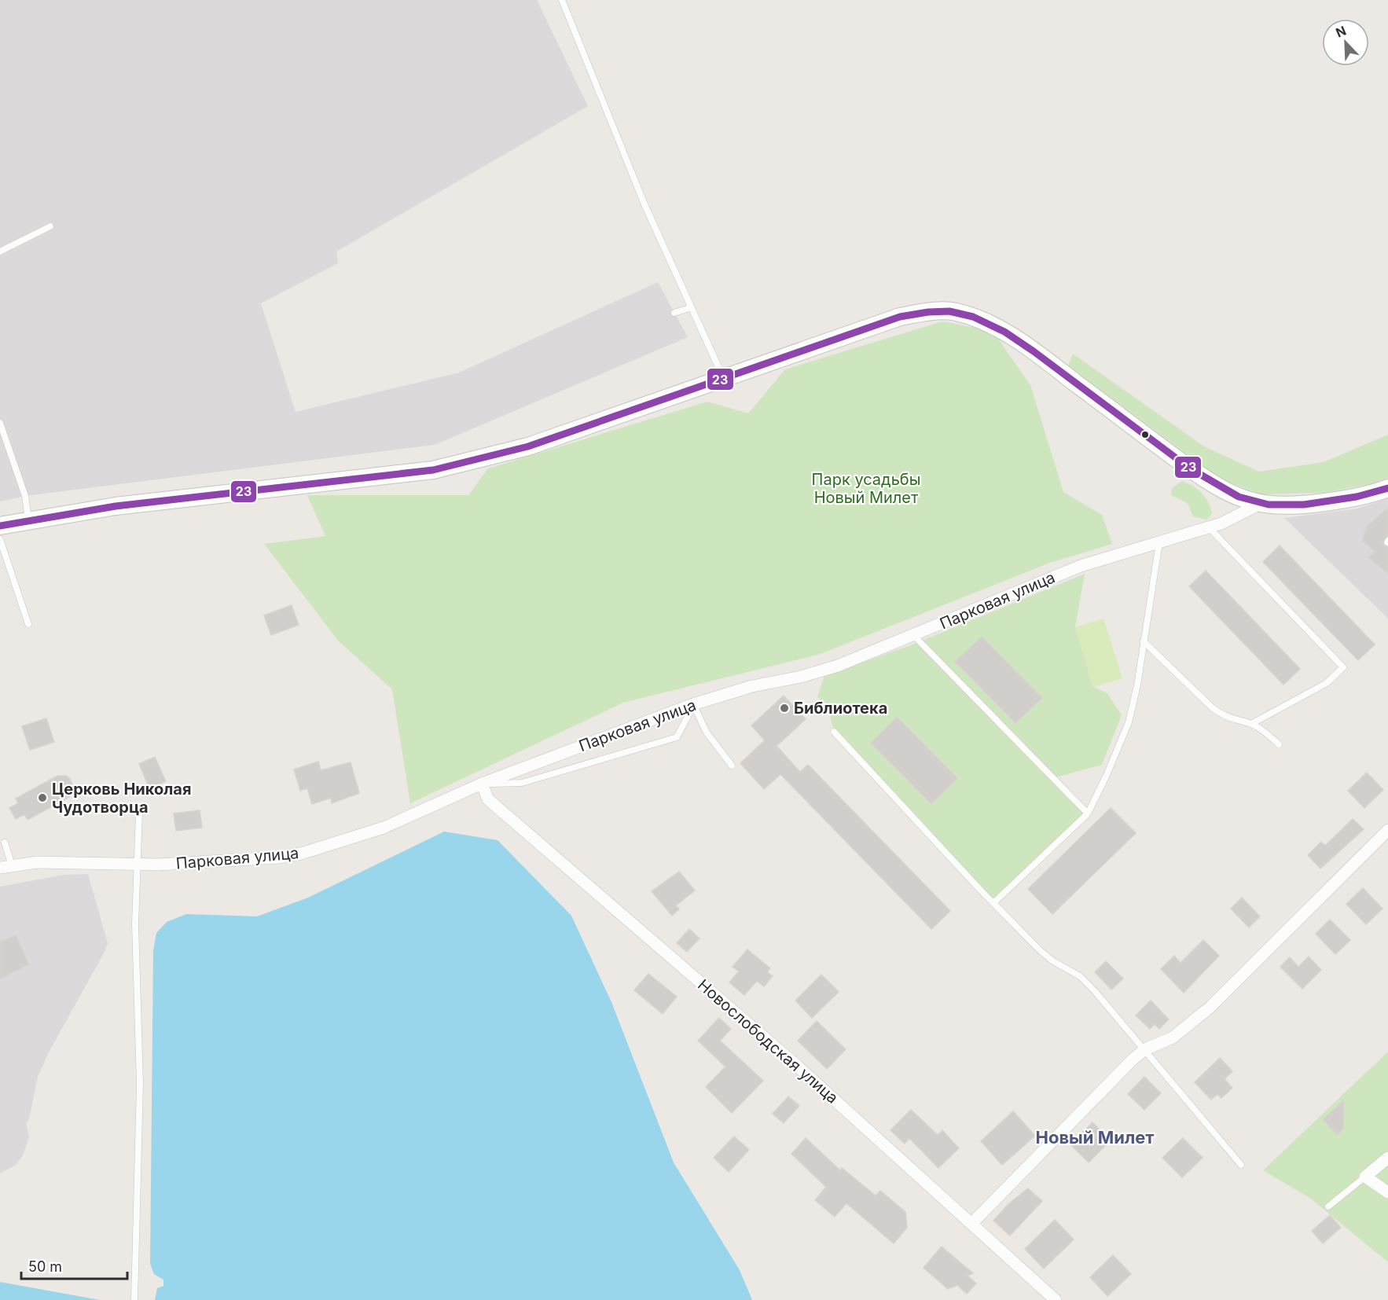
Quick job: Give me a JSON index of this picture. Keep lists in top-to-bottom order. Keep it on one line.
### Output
{"streets":{"street":["Парковая улица","Новослободская улица"]},"crossings":[["Парковая улица","Новослободская улица"]],"districts":["Новый Милет"],"parks":["Парк усадьбы Новый Милет"],"places":["Библиотека","Церковь Николая Чудотворца"],"lines":["transit line 23"],"scale_bar":"50 m","north":"top left"}
